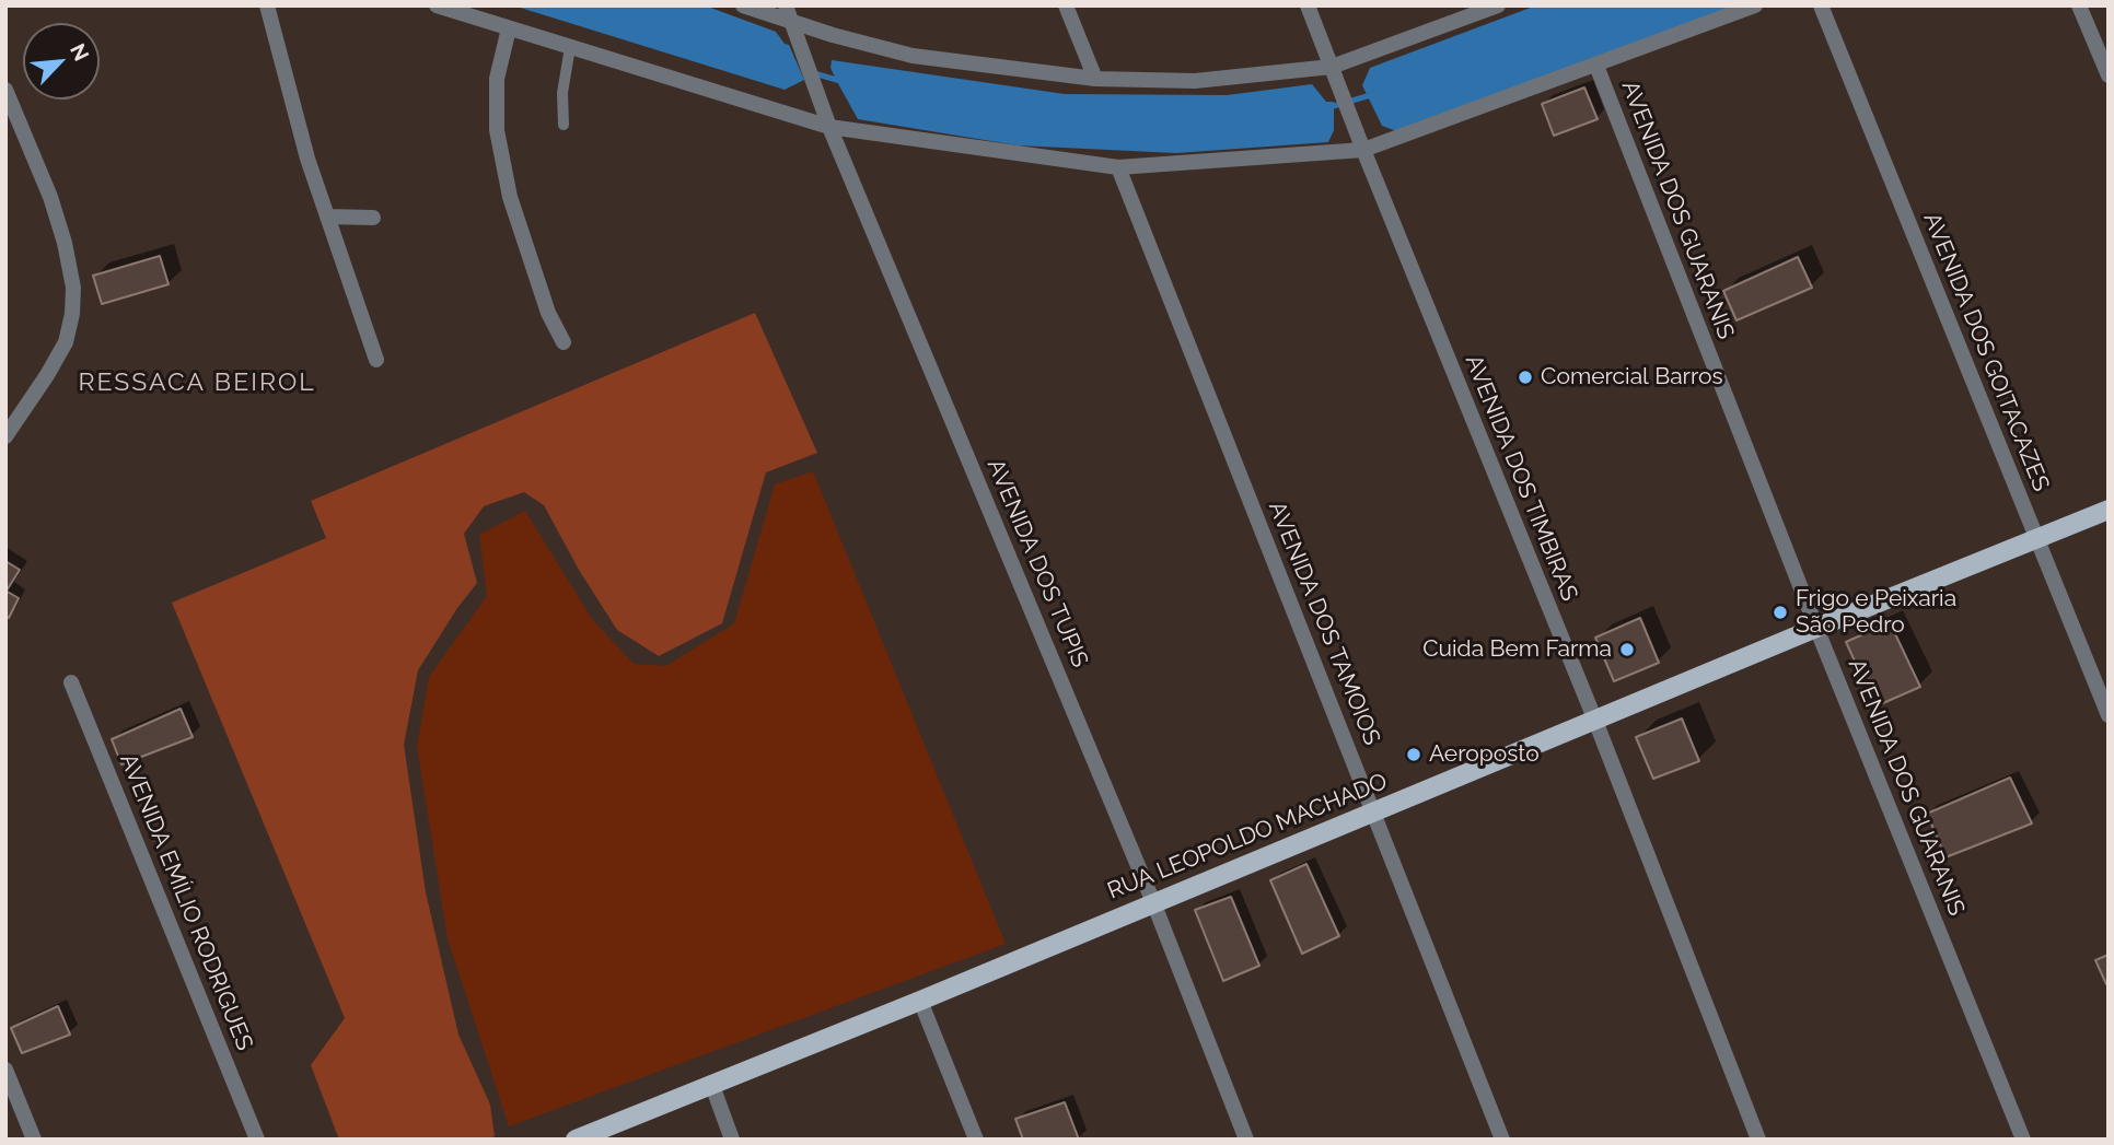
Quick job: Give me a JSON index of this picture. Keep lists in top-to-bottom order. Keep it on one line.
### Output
{"streets":{"main road":["RUA LEOPOLDO MACHADO"],"street":["AVENIDA DOS GUARANIS","AVENIDA DOS GOITACAZES","AVENIDA DOS TIMBIRAS","AVENIDA DOS TUPIS","AVENIDA DOS TAMOIOS","AVENIDA EMÍLIO RODRIGUES"]},"crossings":[["AVENIDA DOS GUARANIS","RUA LEOPOLDO MACHADO"],["AVENIDA DOS GOITACAZES","RUA LEOPOLDO MACHADO"],["AVENIDA DOS TIMBIRAS","RUA LEOPOLDO MACHADO"],["AVENIDA DOS TUPIS","RUA LEOPOLDO MACHADO"],["AVENIDA DOS TAMOIOS","RUA LEOPOLDO MACHADO"]],"districts":["RESSACA BEIROL"],"places":["Comercial Barros","Frigo e Peixaria São Pedro","Cuida Bem Farma","Aeroposto"],"north":"top right"}
